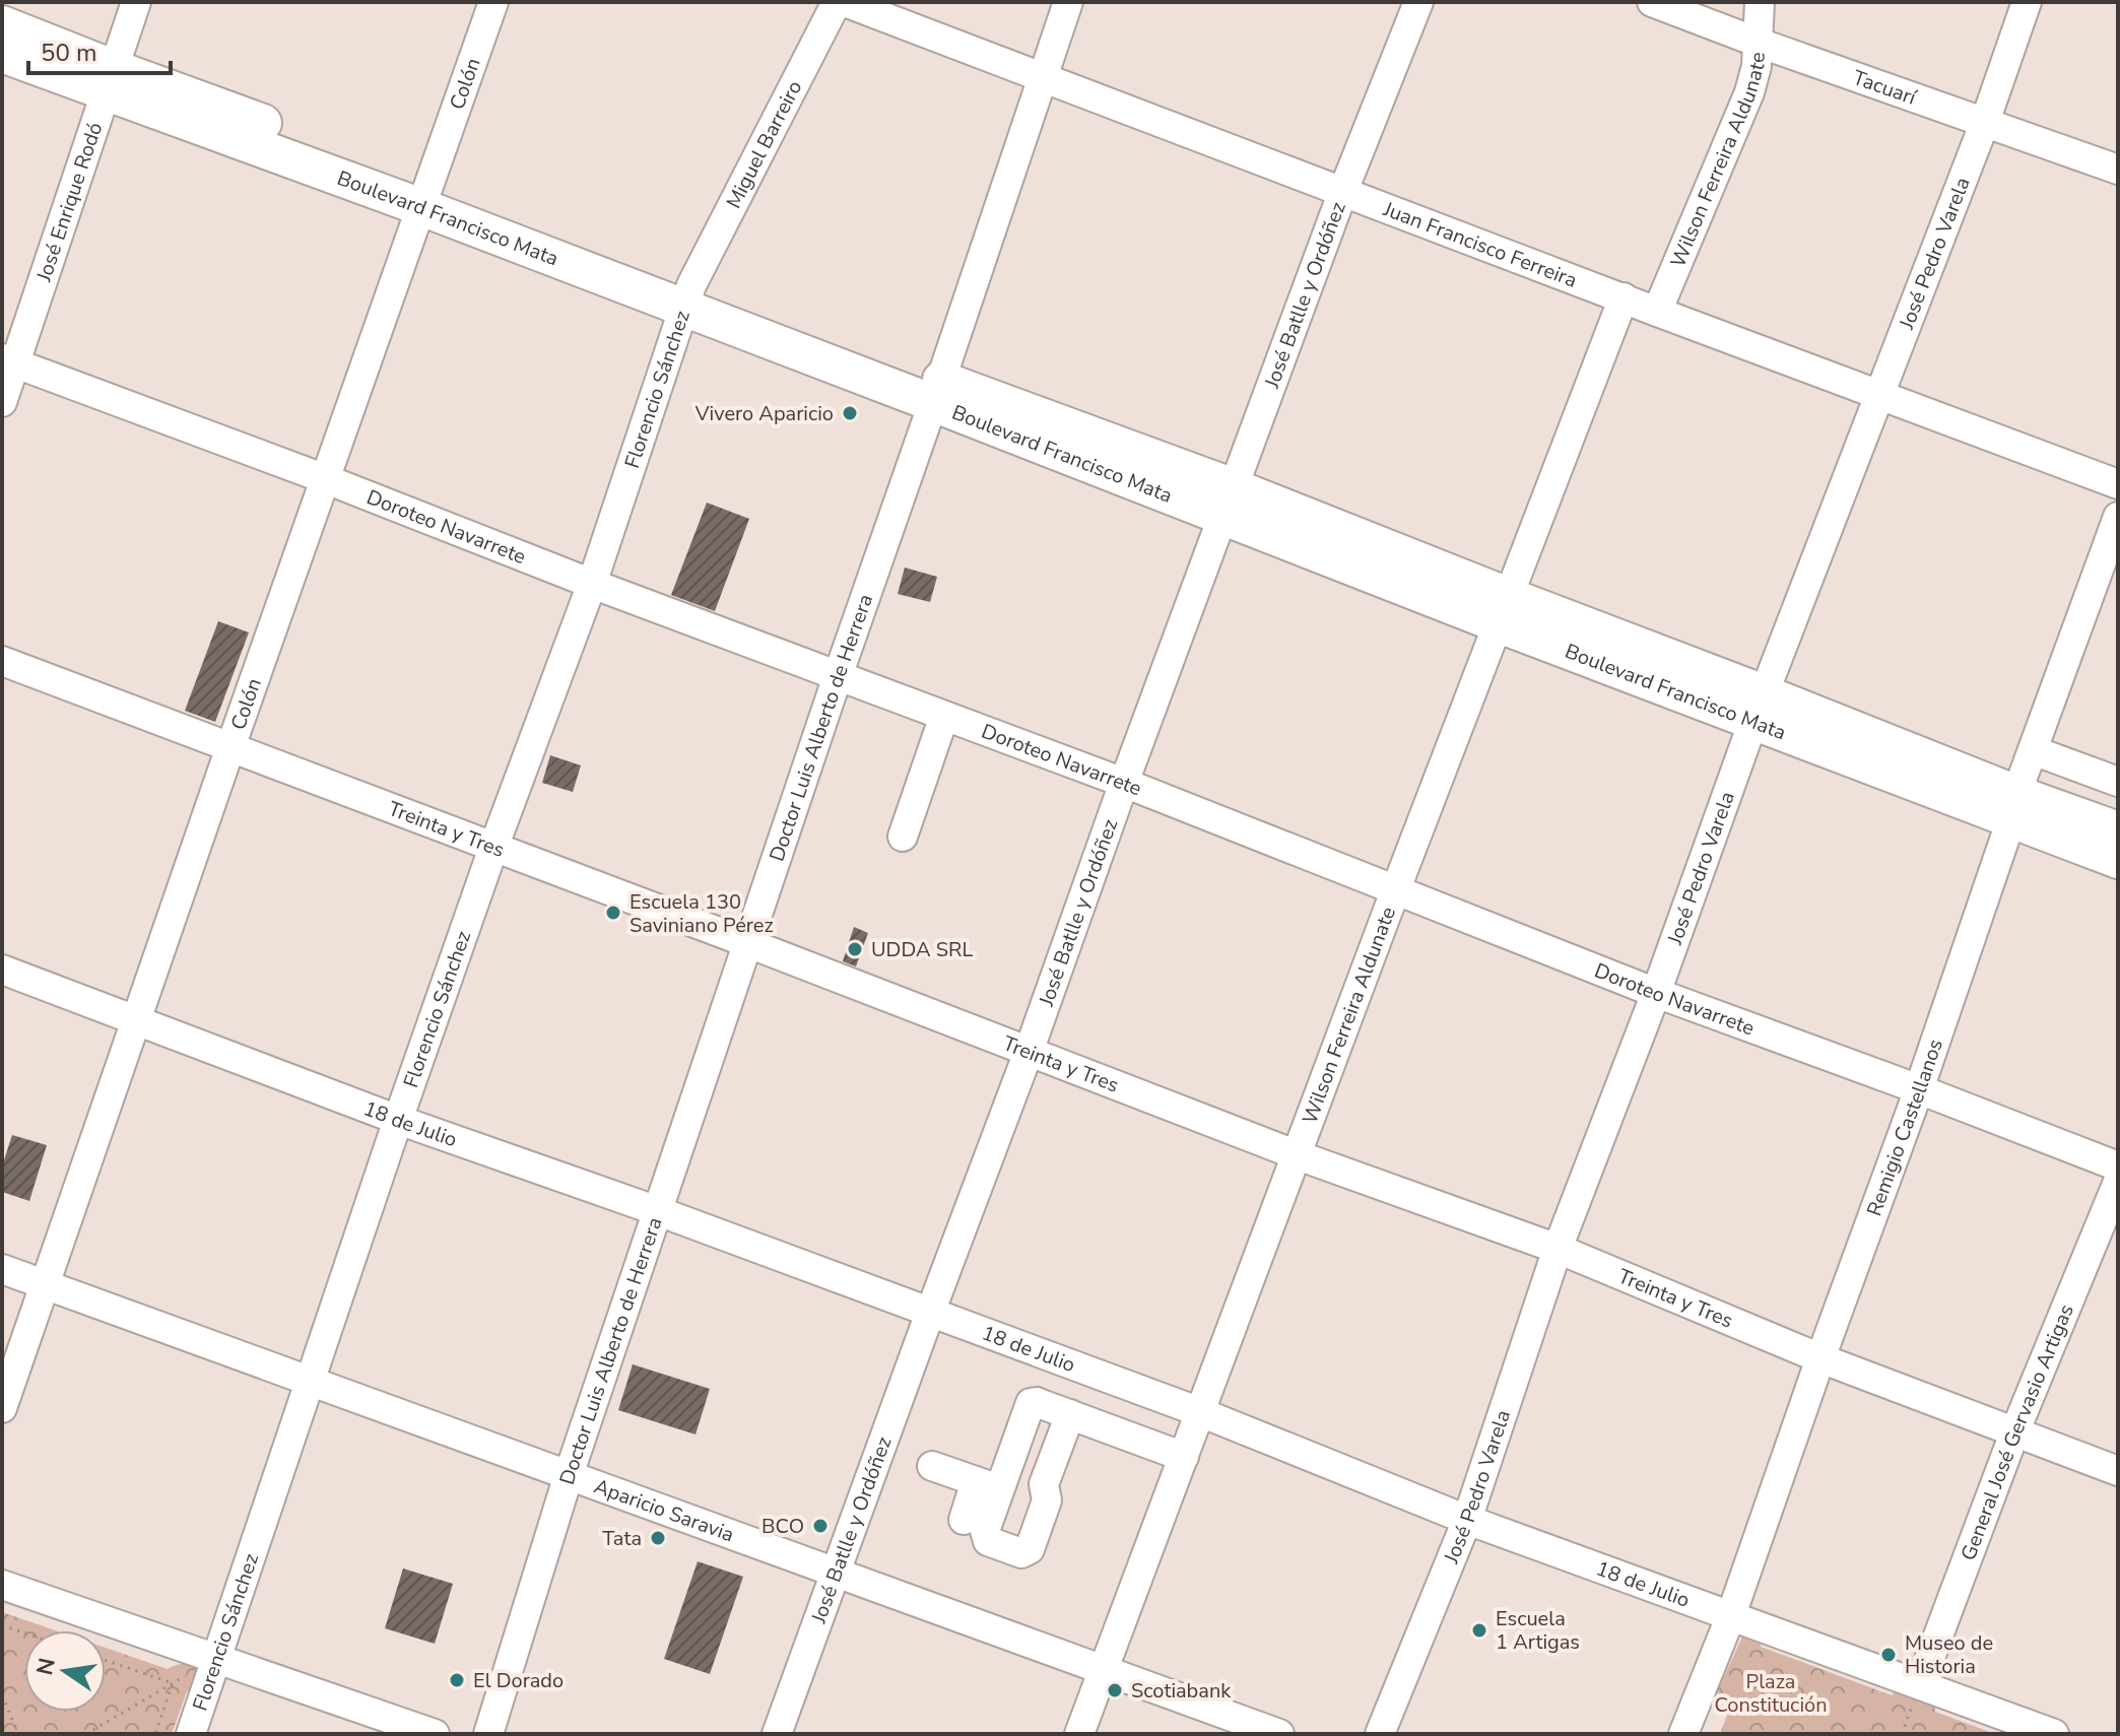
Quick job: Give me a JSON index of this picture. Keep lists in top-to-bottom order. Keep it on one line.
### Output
{"streets":{"main road":["Boulevard Francisco Mata"],"street":["Colón","Tacuarí","Miguel Barreiro","Wilson Ferreira Aldunate","José Enrique Rodó","Juan Francisco Ferreira","José Pedro Varela","José Batlle y Ordóñez","Florencio Sánchez","Doroteo Navarrete","Doctor Luis Alberto de Herrera","Treinta y Tres","18 de Julio","Remigio Castellanos","General José Gervasio Artigas","Aparicio Saravia"]},"crossings":[["Colón","Boulevard Francisco Mata"],["Colón","Doroteo Navarrete"],["Colón","Treinta y Tres"],["Colón","18 de Julio"],["Colón","Aparicio Saravia"],["Tacuarí","Wilson Ferreira Aldunate"],["Tacuarí","José Pedro Varela"],["Miguel Barreiro","Boulevard Francisco Mata"],["Miguel Barreiro","Florencio Sánchez"],["Wilson Ferreira Aldunate","Boulevard Francisco Mata"],["Wilson Ferreira Aldunate","Juan Francisco Ferreira"],["Wilson Ferreira Aldunate","Doroteo Navarrete"],["Wilson Ferreira Aldunate","Treinta y Tres"],["Wilson Ferreira Aldunate","18 de Julio"],["Wilson Ferreira Aldunate","Aparicio Saravia"],["José Enrique Rodó","Boulevard Francisco Mata"],["José Enrique Rodó","Doroteo Navarrete"],["Boulevard Francisco Mata","José Pedro Varela"],["Boulevard Francisco Mata","José Batlle y Ordóñez"],["Boulevard Francisco Mata","Florencio Sánchez"],["Boulevard Francisco Mata","Doctor Luis Alberto de Herrera"],["Boulevard Francisco Mata","Remigio Castellanos"],["Juan Francisco Ferreira","José Pedro Varela"],["Juan Francisco Ferreira","José Batlle y Ordóñez"],["Juan Francisco Ferreira","Doctor Luis Alberto de Herrera"],["José Pedro Varela","Doroteo Navarrete"],["José Pedro Varela","Treinta y Tres"],["José Pedro Varela","18 de Julio"],["José Batlle y Ordóñez","Doroteo Navarrete"],["José Batlle y Ordóñez","Treinta y Tres"],["José Batlle y Ordóñez","18 de Julio"],["José Batlle y Ordóñez","Aparicio Saravia"],["Florencio Sánchez","Doroteo Navarrete"],["Florencio Sánchez","Treinta y Tres"],["Florencio Sánchez","18 de Julio"],["Florencio Sánchez","Aparicio Saravia"],["Doroteo Navarrete","Doctor Luis Alberto de Herrera"],["Doroteo Navarrete","Remigio Castellanos"],["Doctor Luis Alberto de Herrera","Treinta y Tres"],["Doctor Luis Alberto de Herrera","18 de Julio"],["Doctor Luis Alberto de Herrera","Aparicio Saravia"],["Treinta y Tres","Remigio Castellanos"],["Treinta y Tres","General José Gervasio Artigas"],["18 de Julio","Remigio Castellanos"],["18 de Julio","General José Gervasio Artigas"]],"parks":["Plaza Constitución"],"places":["Vivero Aparicio","Escuela 130 Saviniano Pérez","UDDA SRL","BCO","Tata","Escuela 1 Artigas","Museo de Historia","El Dorado","Scotiabank"],"scale_bar":"50 m","north":"left"}
